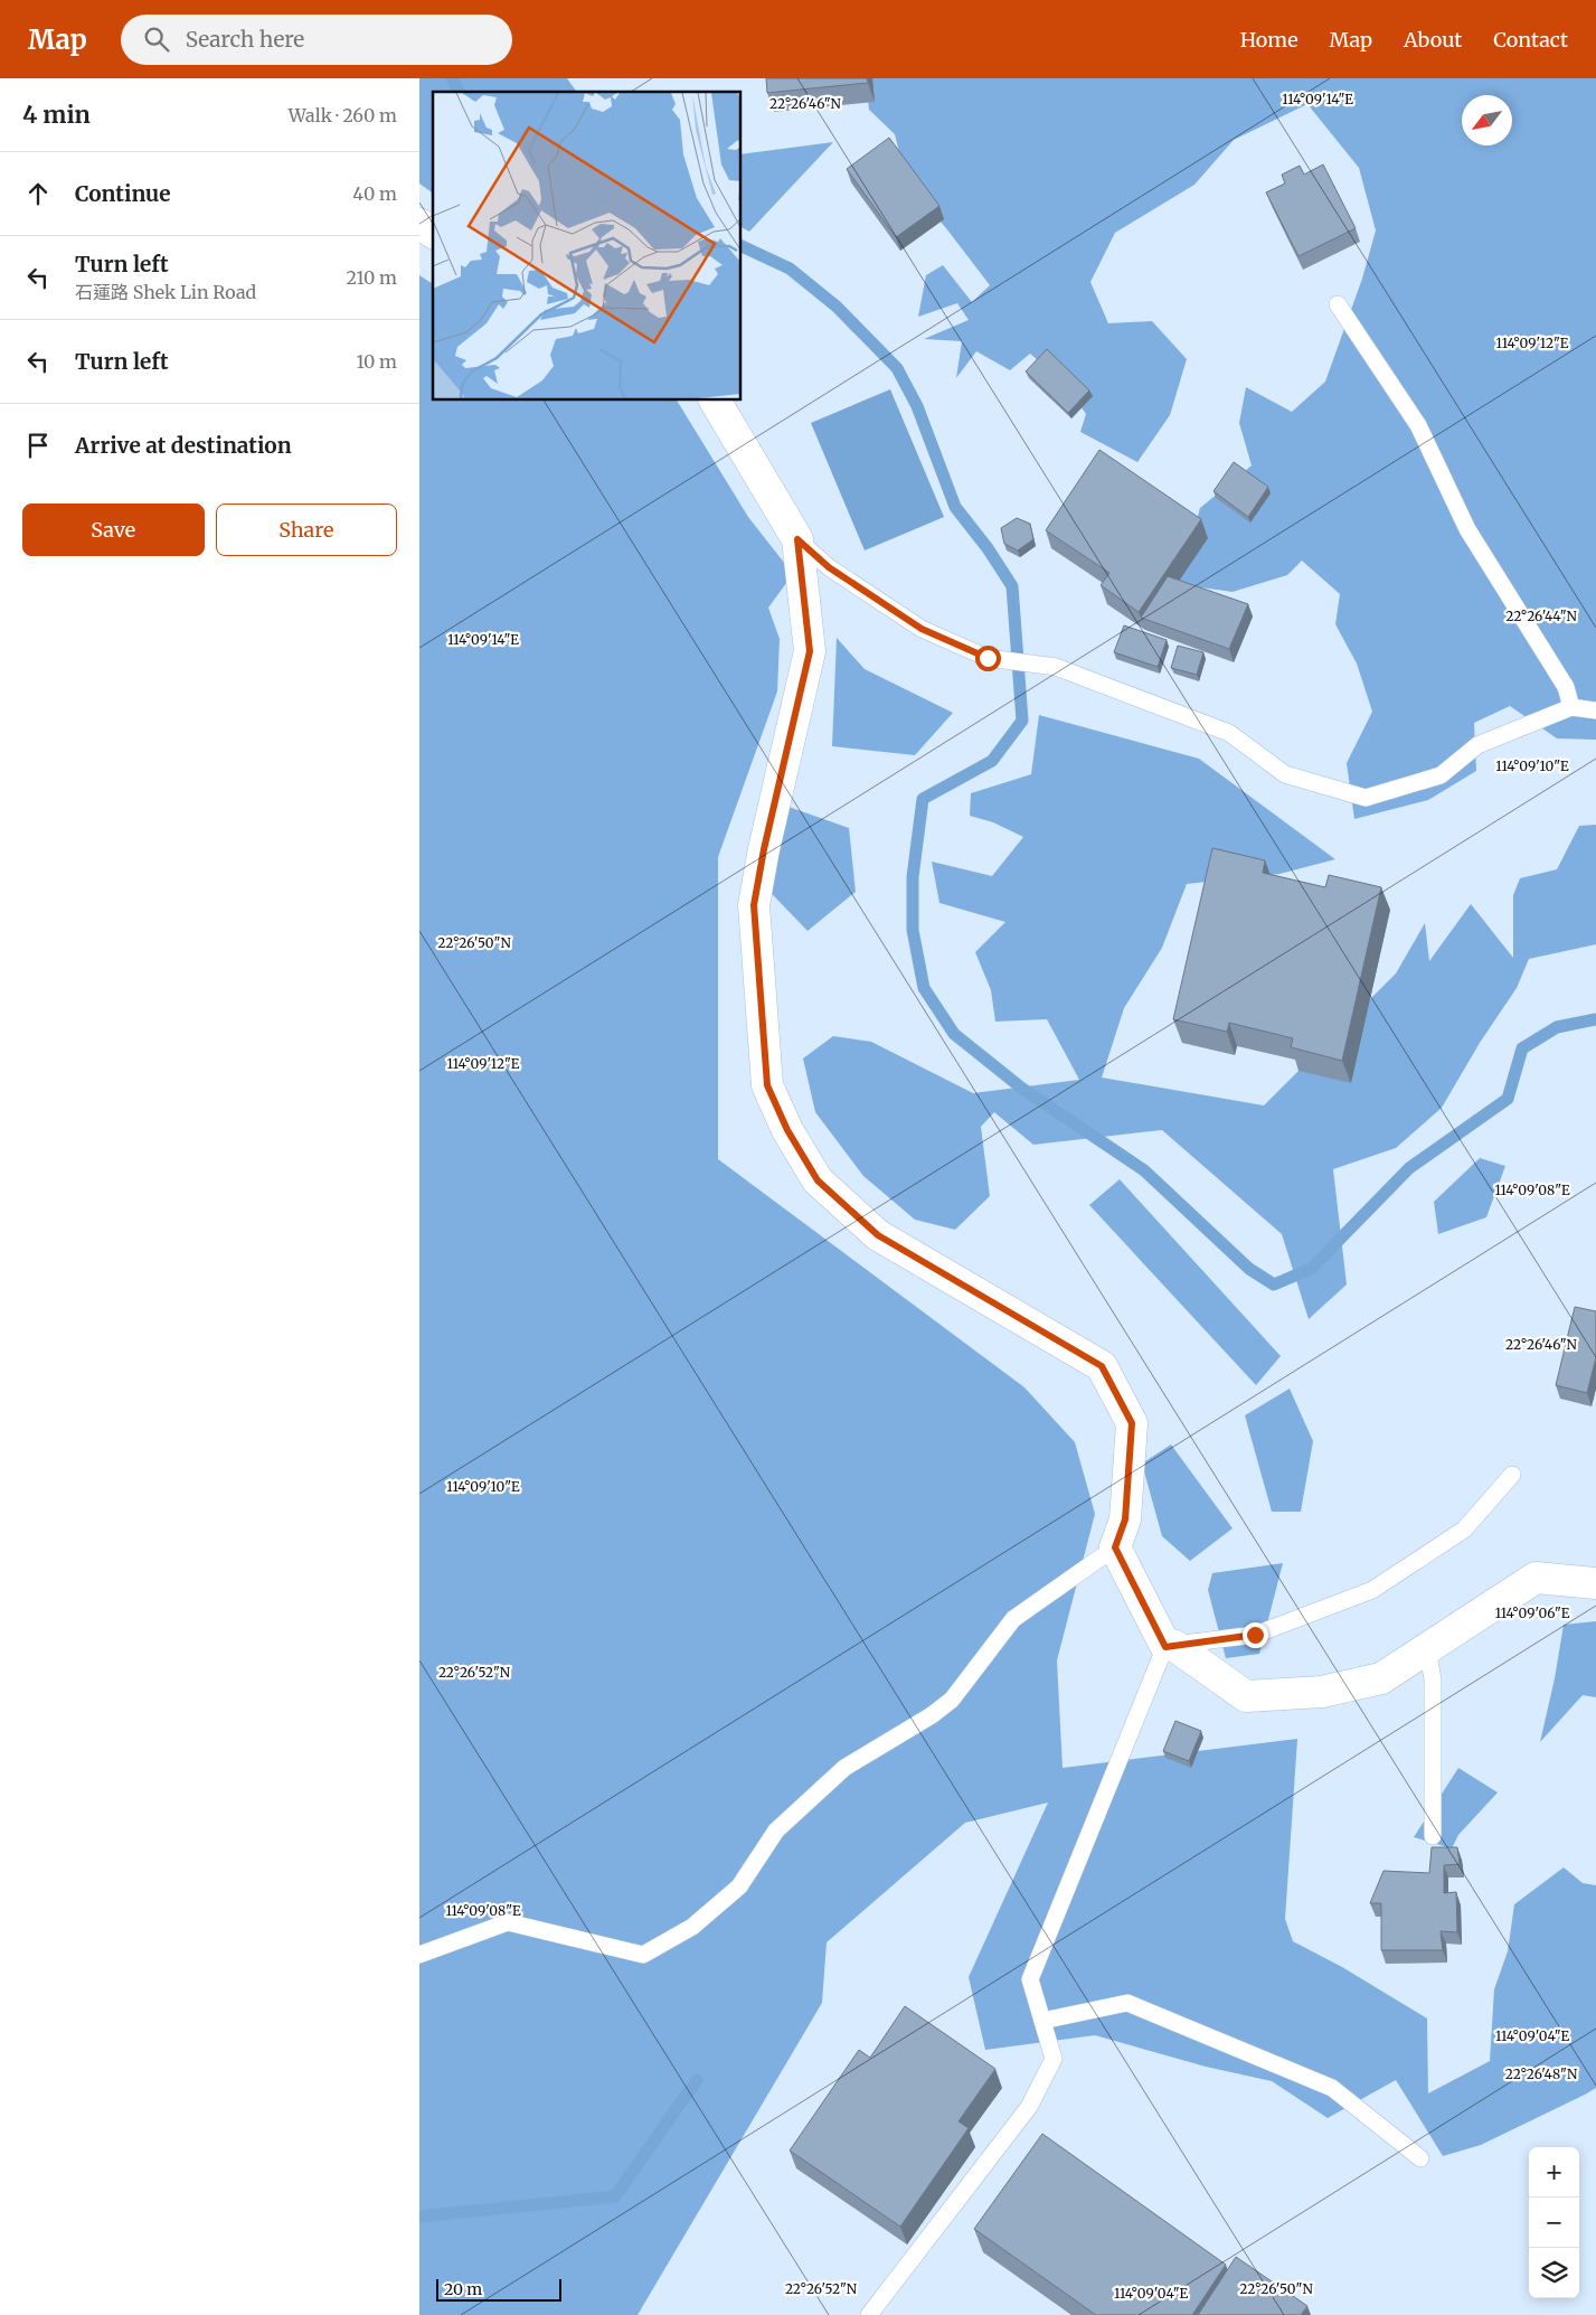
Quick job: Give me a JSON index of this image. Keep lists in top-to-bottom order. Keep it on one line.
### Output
{"scale_bar":"20 m","north":"bottom left","page":{"header":"Map","search":"Search here","nav":["Home","Map","About","Contact"],"heading":["4 min","Walk · 260 m"],"list":[["Continue","40 m"],["Turn left","石蓮路 Shek Lin Road","210 m"],["Turn left","10 m"],"Arrive at destination"],"buttons":["Save","Share"],"map_buttons":["+","−"],"scale":"20 m"},"coordinates":["114°09'14\"E","22°26'46\"N","114°09'12\"E","22°26'44\"N","114°09'10\"E","22°26'50\"N","114°09'08\"E","114°09'06\"E","22°26'52\"N","114°09'04\"E","22°26'48\"N"]}
